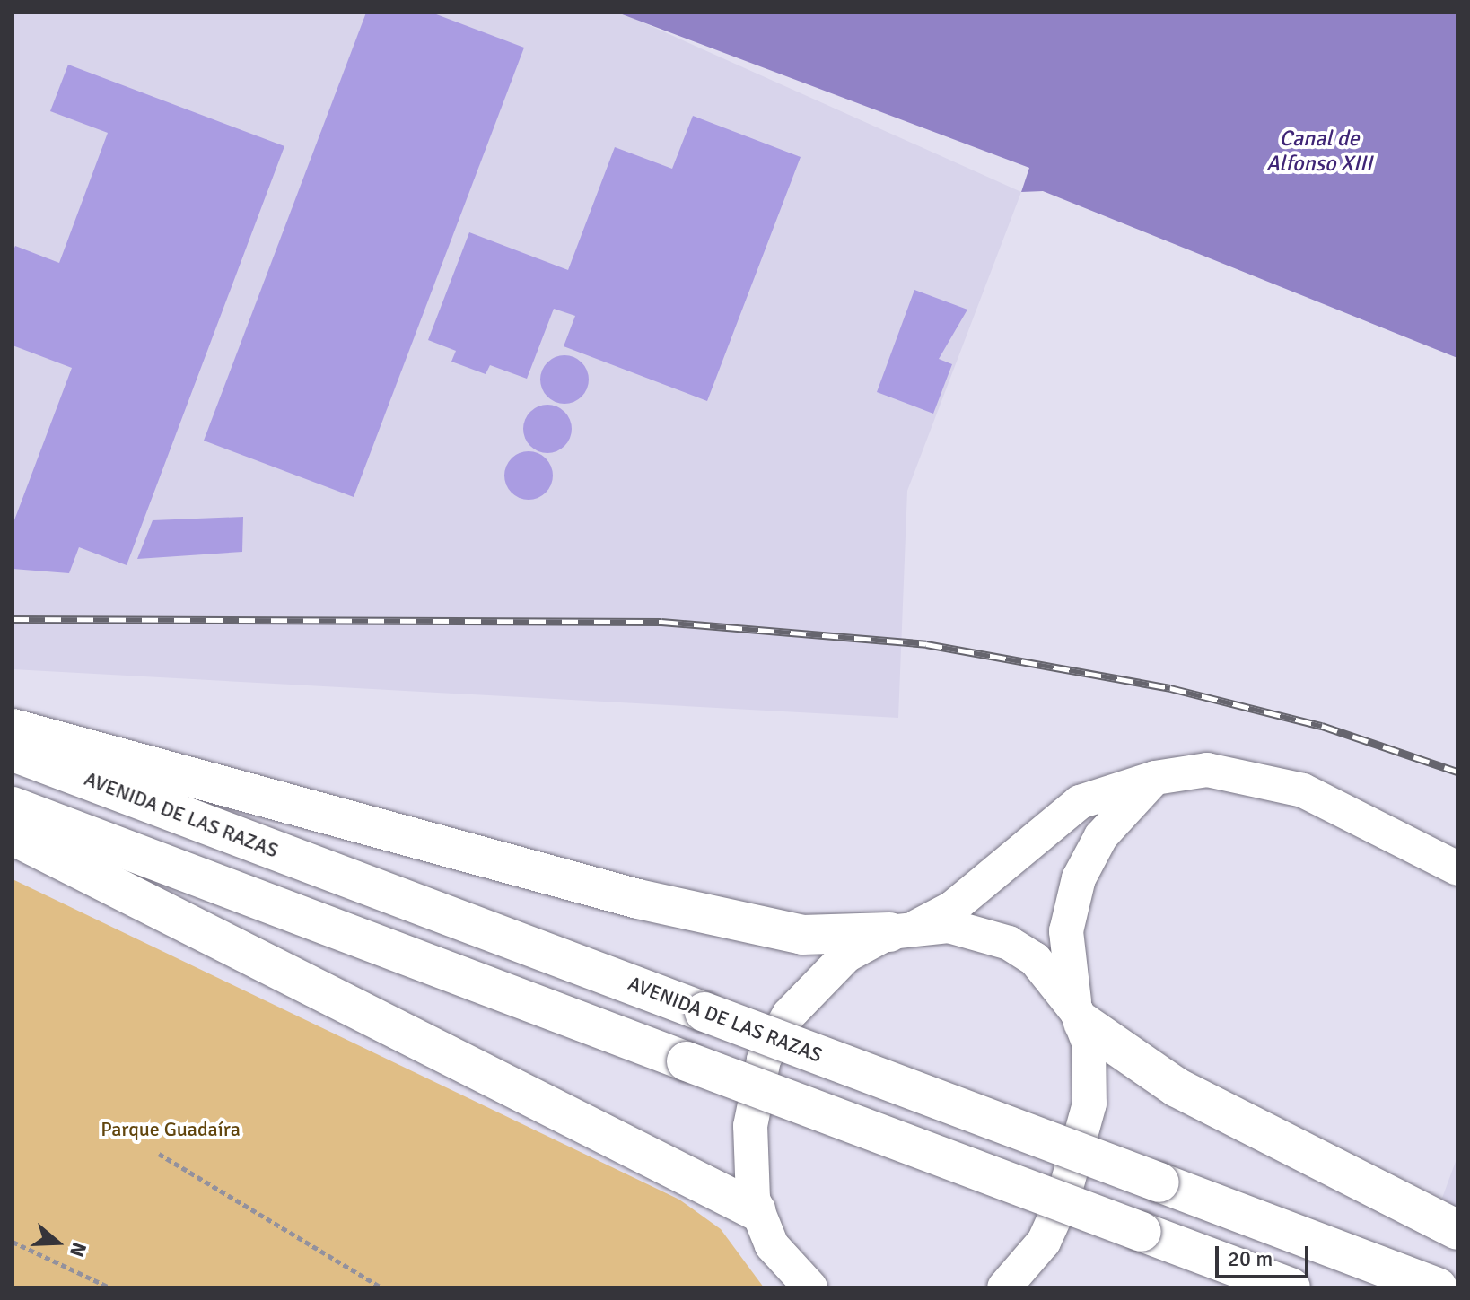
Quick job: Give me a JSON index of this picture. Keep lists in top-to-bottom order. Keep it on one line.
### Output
{"streets":{"main road":["AVENIDA DE LAS RAZAS"]},"water":["Canal de Alfonso XIII"],"parks":["Parque Guadaíra"],"scale_bar":"20 m","north":"right"}
